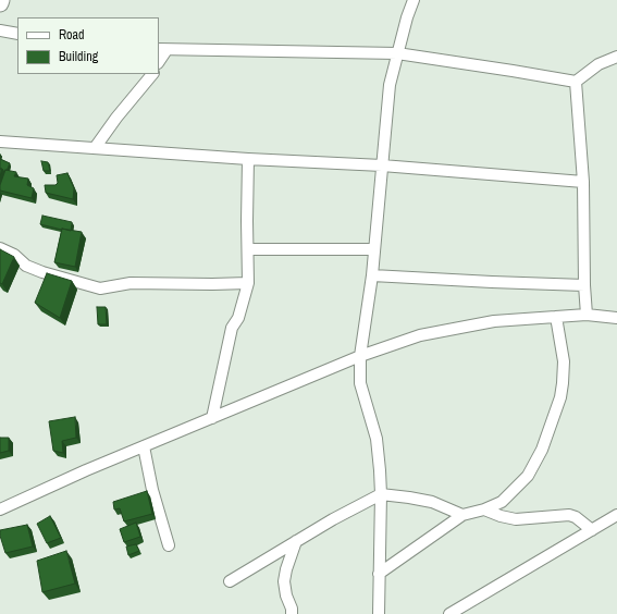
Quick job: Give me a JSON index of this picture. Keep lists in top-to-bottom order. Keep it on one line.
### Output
{"legend":["Road","Building"]}
